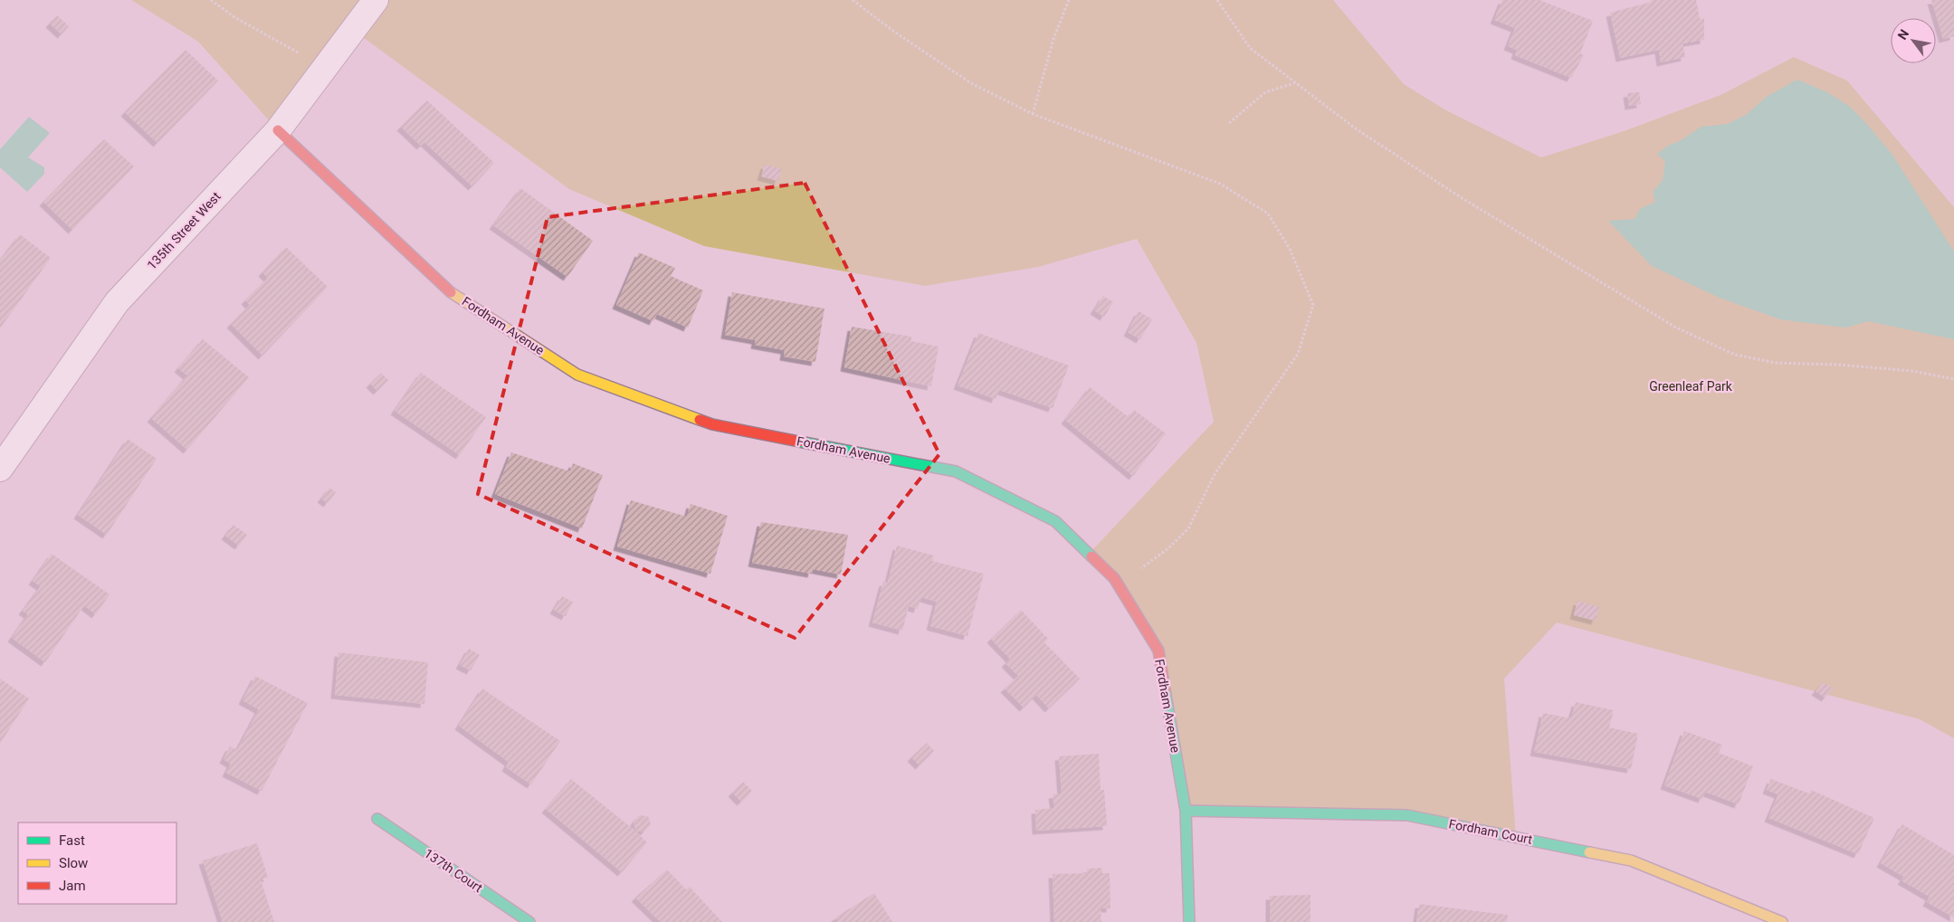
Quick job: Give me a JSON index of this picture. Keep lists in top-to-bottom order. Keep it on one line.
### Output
{"streets":{"street":["135th Street West","Fordham Avenue","Fordham Court","137th Court"]},"crossings":[["135th Street West","Fordham Avenue"],["Fordham Avenue","Fordham Court"]],"parks":["Greenleaf Park"],"legend":["Fast","Slow","Jam"],"north":"top left"}
